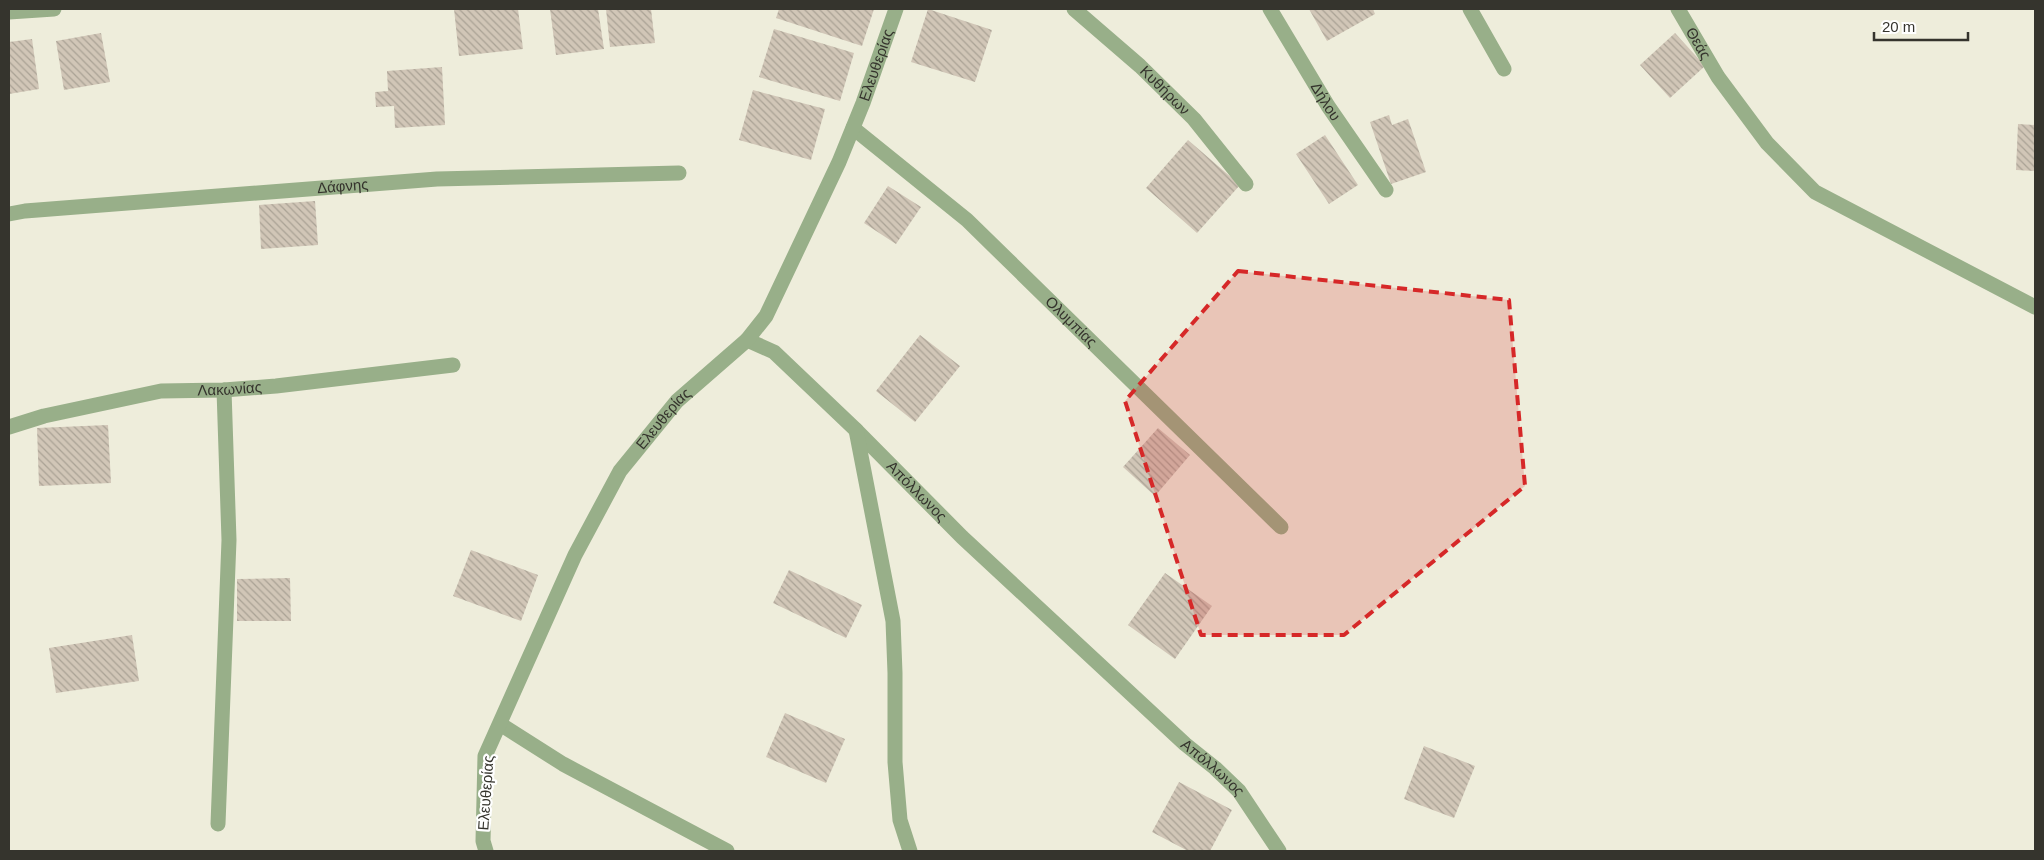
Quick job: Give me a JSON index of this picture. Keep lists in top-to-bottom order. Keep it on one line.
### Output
{"streets":{"street":["Θεάς","Ελευθερίας","Κυθήρων","Δήλου","Δάφνης","Ολυμπίας","Λακωνίας","Απόλλωνος"]},"crossings":[["Ελευθερίας","Ολυμπίας"]],"scale_bar":"20 m"}
